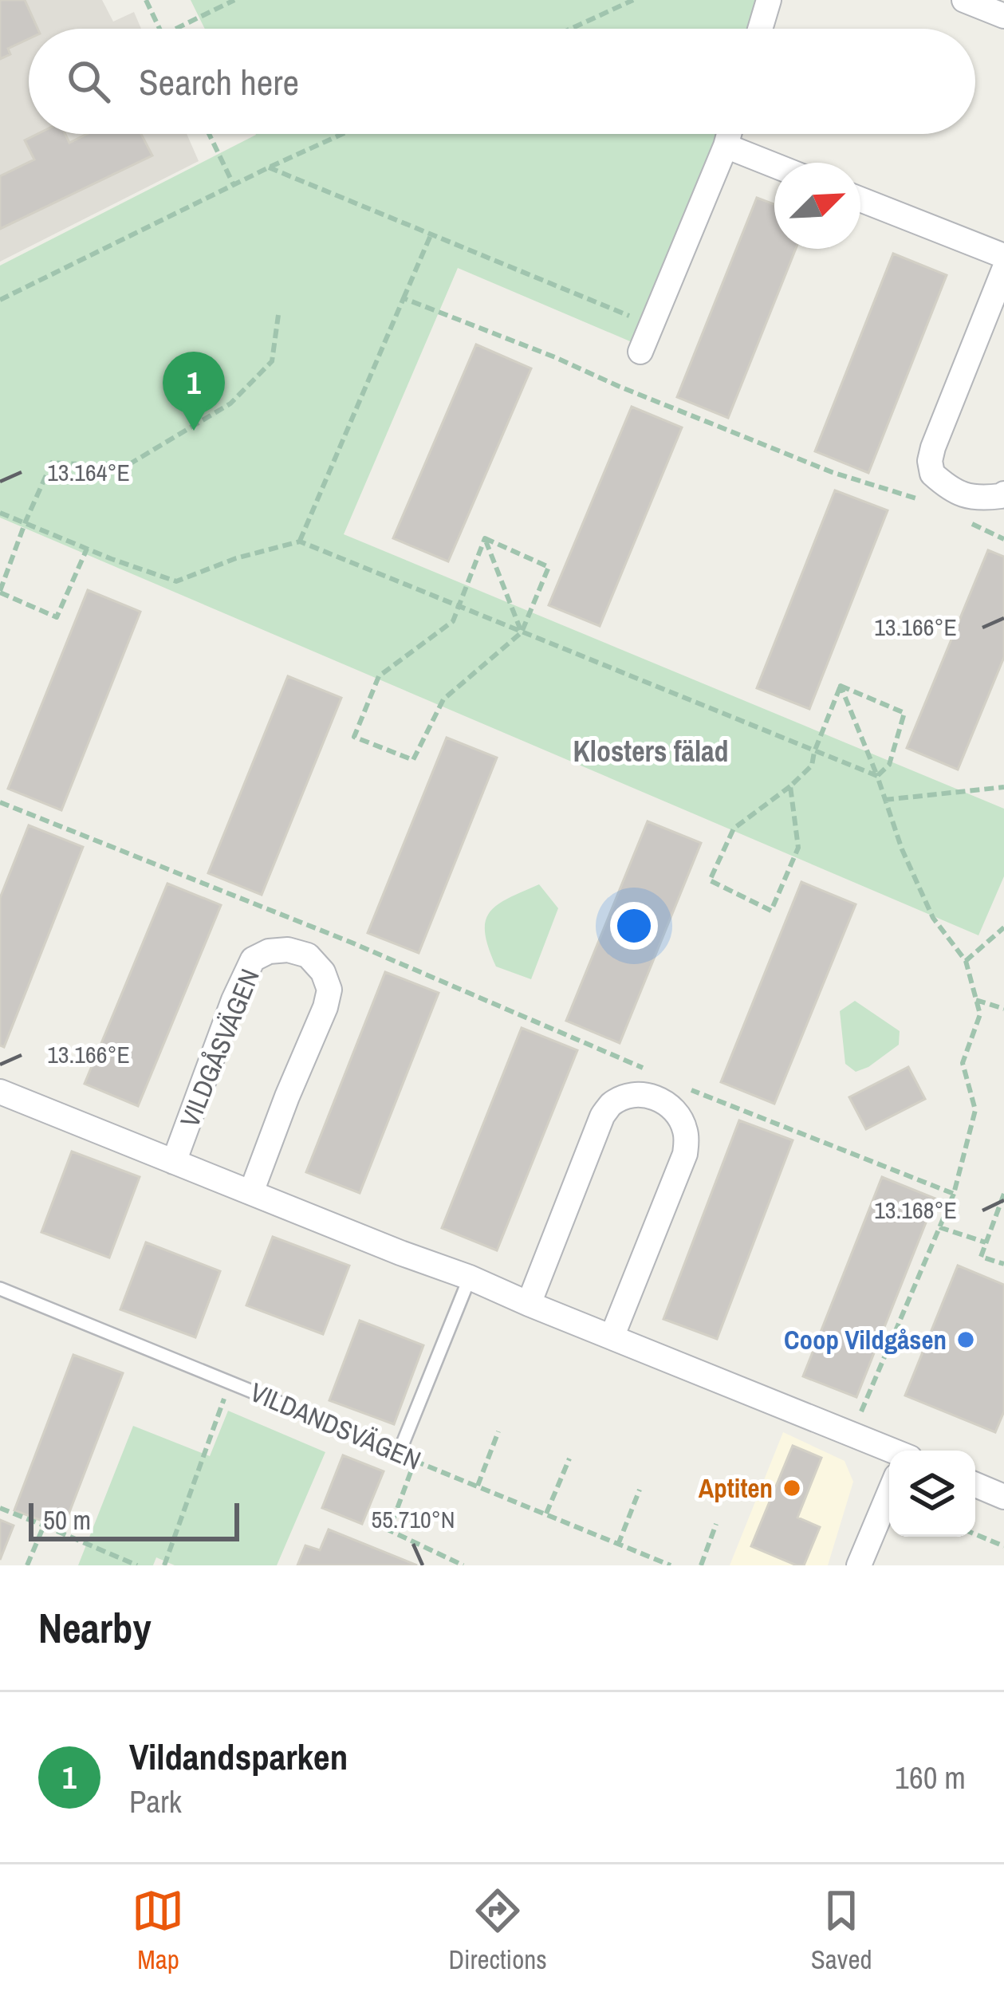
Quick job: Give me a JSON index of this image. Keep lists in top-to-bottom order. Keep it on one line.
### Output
{"streets":{"street":["VILDGÅSVÄGEN"],"lane":["VILDANDSVÄGEN"]},"crossings":[["VILDGÅSVÄGEN","VILDANDSVÄGEN"]],"districts":["Klosters fälad"],"places":["Coop Vildgåsen","Aptiten"],"scale_bar":"50 m","north":"top right","page":{"search":"Search here","pins":"1","scale":"50 m","heading":"Nearby","list":[{"mark":"1","name":"Vildandsparken","note":"Park","value":"160 m"}],"nav":["Map","Directions","Saved"]},"coordinates":["13.164°E","13.166°E","13.168°E","55.710°N"]}
